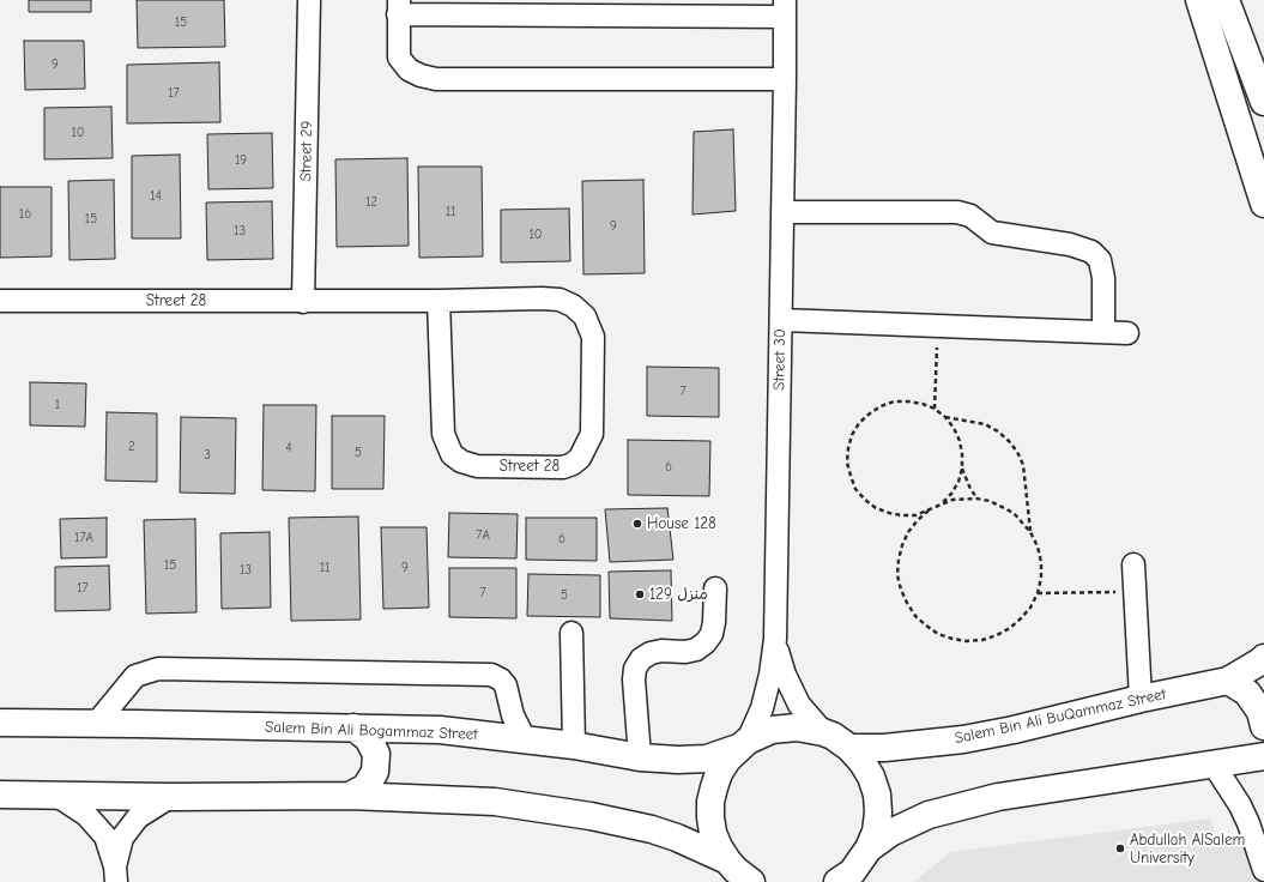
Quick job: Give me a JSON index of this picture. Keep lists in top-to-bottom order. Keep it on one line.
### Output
{"streets":{"main road":["Salem Bin Ali BuQammaz Street","Salem Bin Ali Bogammaz Street"],"street":["Street 29","Street 28","Street 30"]},"crossings":[["Street 29","Street 28"],["Street 30","Salem Bin Ali Bogammaz Street"]],"places":["House 128","منزل 129","Abdullah AlSalem University"],"house_numbers":["15","9","17","10","19","14","12","11","16","15","9","13","10","7","1","2","4","5","3","6","7A","17A","6","15","11","9","13","17","7","5"]}
